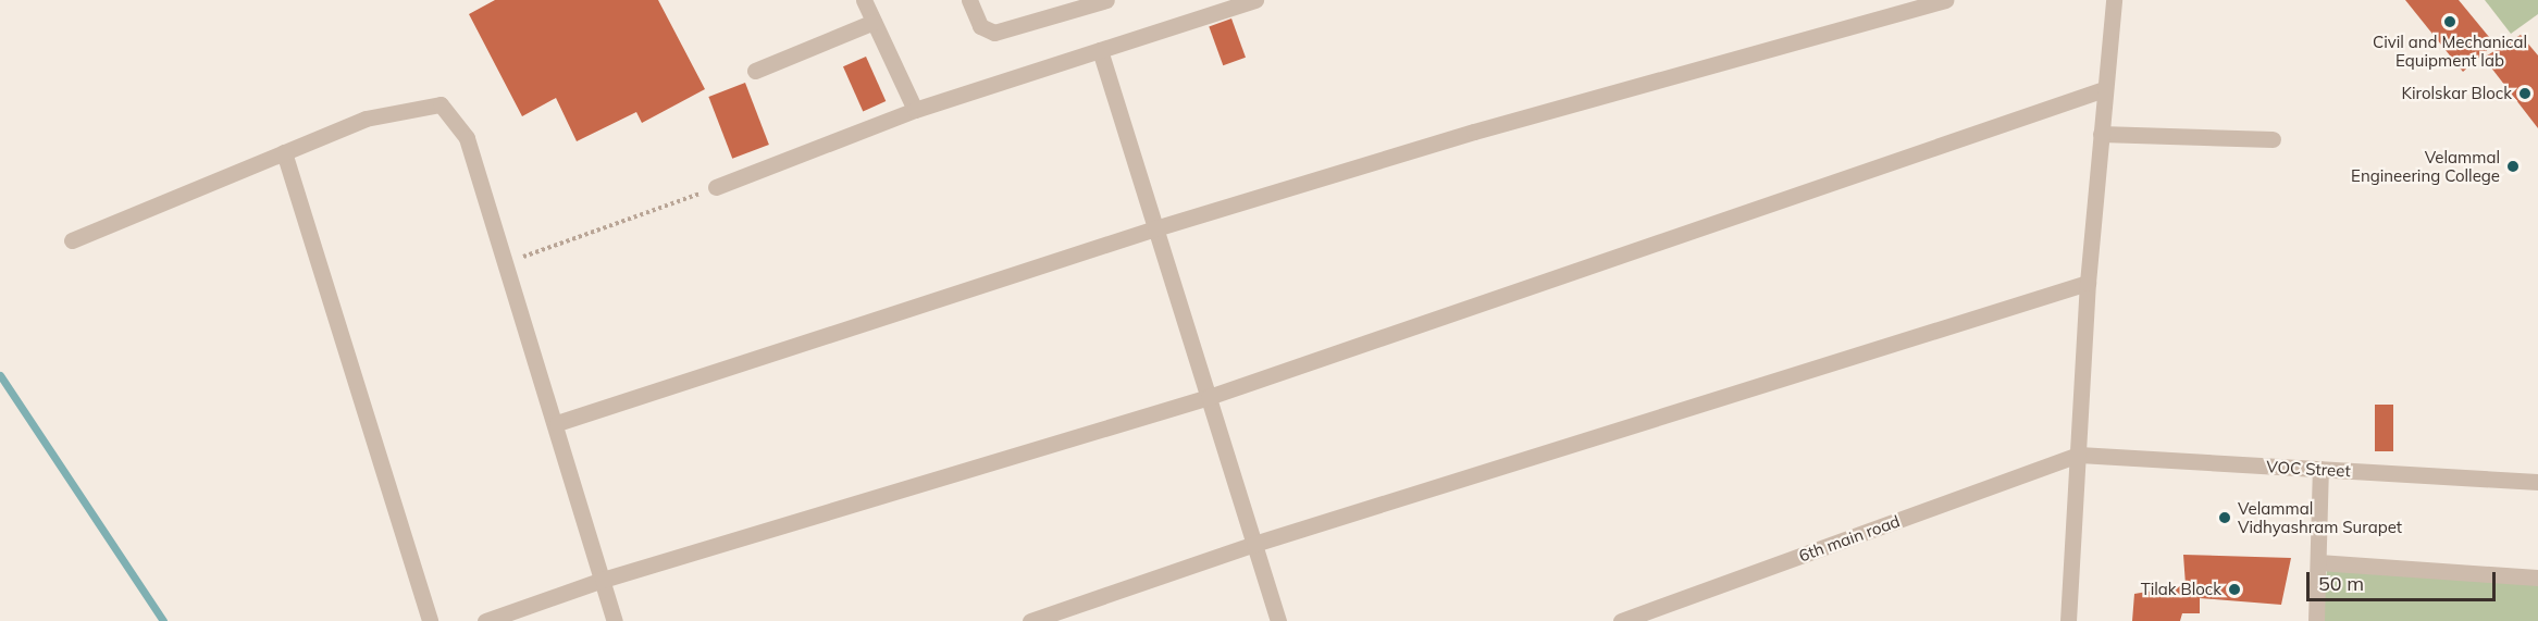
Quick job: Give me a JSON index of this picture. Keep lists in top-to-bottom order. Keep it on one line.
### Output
{"streets":{"street":["VOC Street","6th main road"]},"crossings":[["VOC Street","6th main road"]],"places":["Civil and Mechanical Equipment lab","Kirolskar Block","Velammal Engineering College","Velammal Vidhyashram Surapet","Tilak Block"],"scale_bar":"50 m"}
